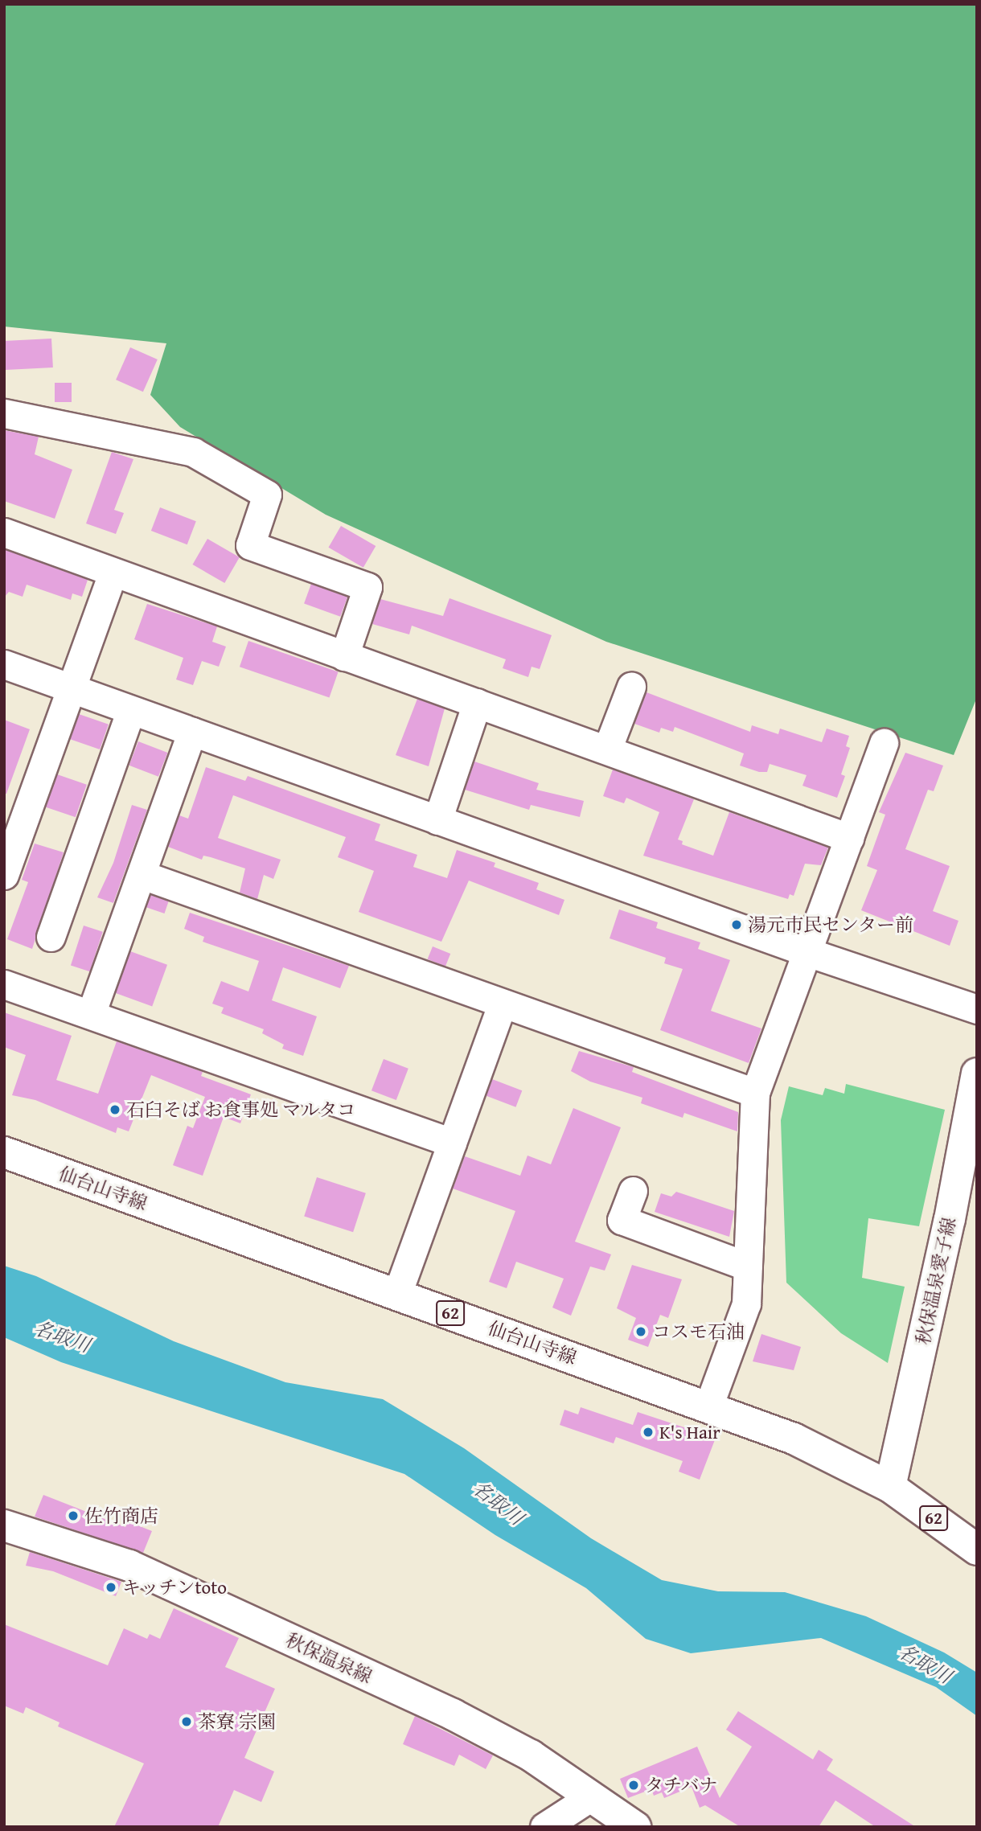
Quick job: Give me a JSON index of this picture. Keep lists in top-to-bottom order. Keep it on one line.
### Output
{"streets":{"main road":["仙台山寺線","秋保温泉愛子線","62","秋保温泉線"]},"crossings":[["仙台山寺線","秋保温泉愛子線"]],"water":["名取川"],"places":["湯元市民センター前","石臼そば お食事処 マルタコ","コスモ石油","K's Hair","佐竹商店","キッチンtoto","茶寮 宗園","タチバナ"]}
